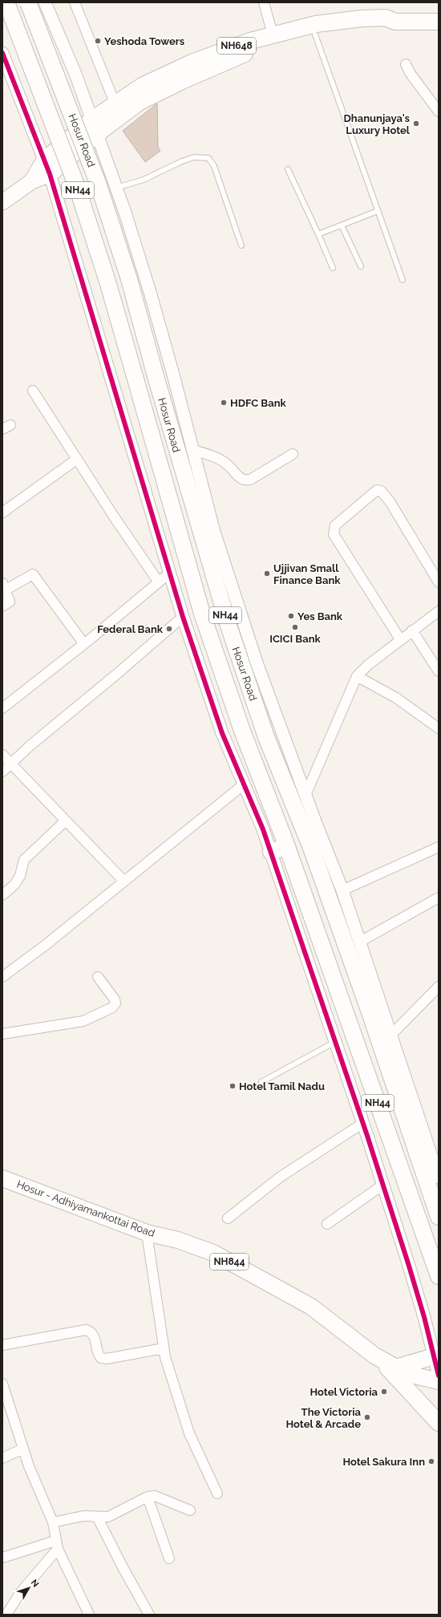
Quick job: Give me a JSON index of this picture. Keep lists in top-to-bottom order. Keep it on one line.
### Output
{"streets":{"highway":["NH648","Hosur Road","NH44","Hosur - Adhiyamankottai Road","NH844"]},"crossings":[["Hosur Road","NH44"]],"places":["Yeshoda Towers","Dhanunjaya's Luxury Hotel","HDFC Bank","Ujjivan Small Finance Bank","Yes Bank","ICICI Bank","Federal Bank","Hotel Tamil Nadu","Hotel Victoria","The Victoria Hotel & Arcade","Hotel Sakura Inn"],"north":"top right"}
